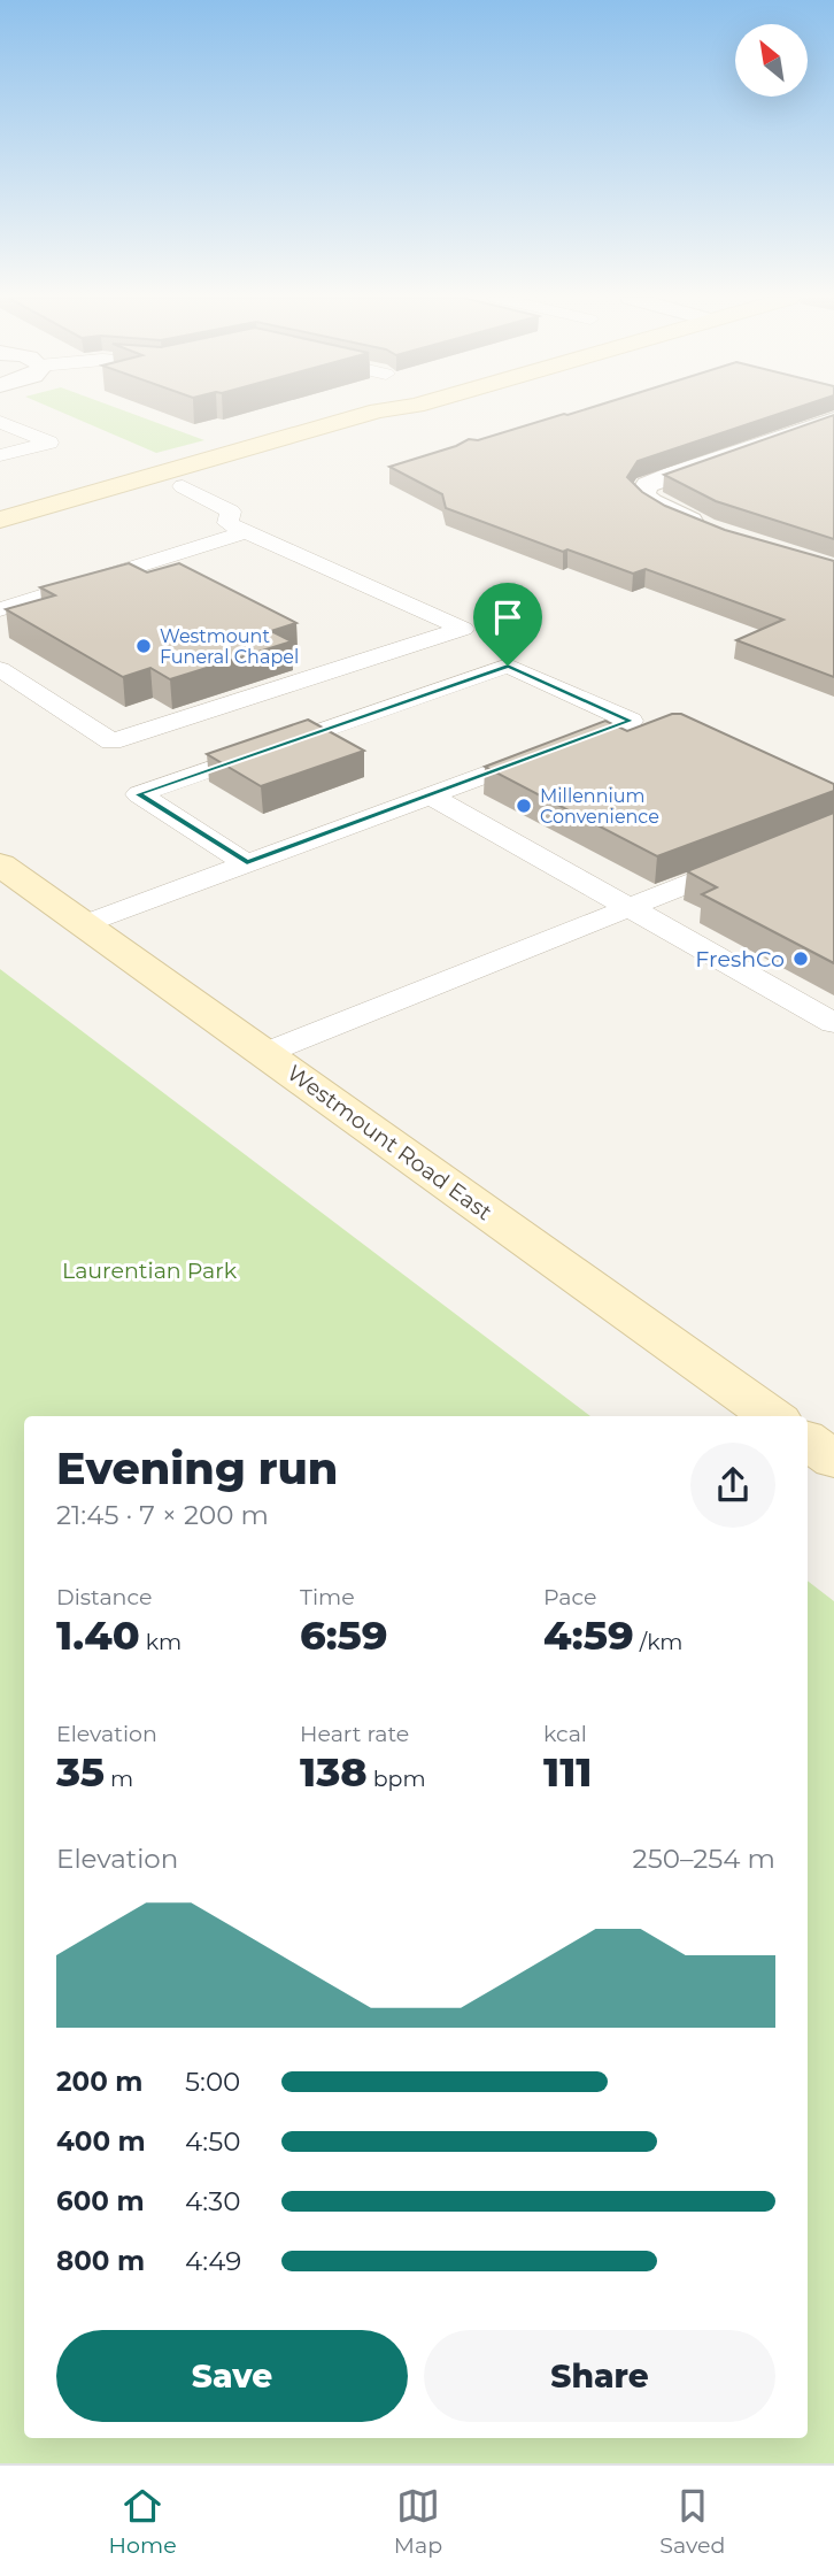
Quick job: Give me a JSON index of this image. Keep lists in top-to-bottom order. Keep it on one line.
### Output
{"streets":{"main road":["Westmount Road East"]},"parks":["Laurentian Park"],"places":["Westmount Funeral Chapel","Millennium Convenience","FreshCo"],"north":"top left","page":{"heading":["Evening run","21:45 · 7 × 200 m"],"stats":[["Distance","1.40 km"],["Time","6:59"],["Pace","4:59 /km"],["Elevation","35 m"],["Heart rate","138 bpm"],["kcal","111"]],"chart":["Elevation","250–254 m"],"list":[{"name":"200 m","note":"5:00"},{"name":"400 m","note":"4:50"},{"name":"600 m","note":"4:30"},{"name":"800 m","note":"4:49"}],"buttons":["Save","Share"],"tabs":["Home","Map","Saved"]}}
